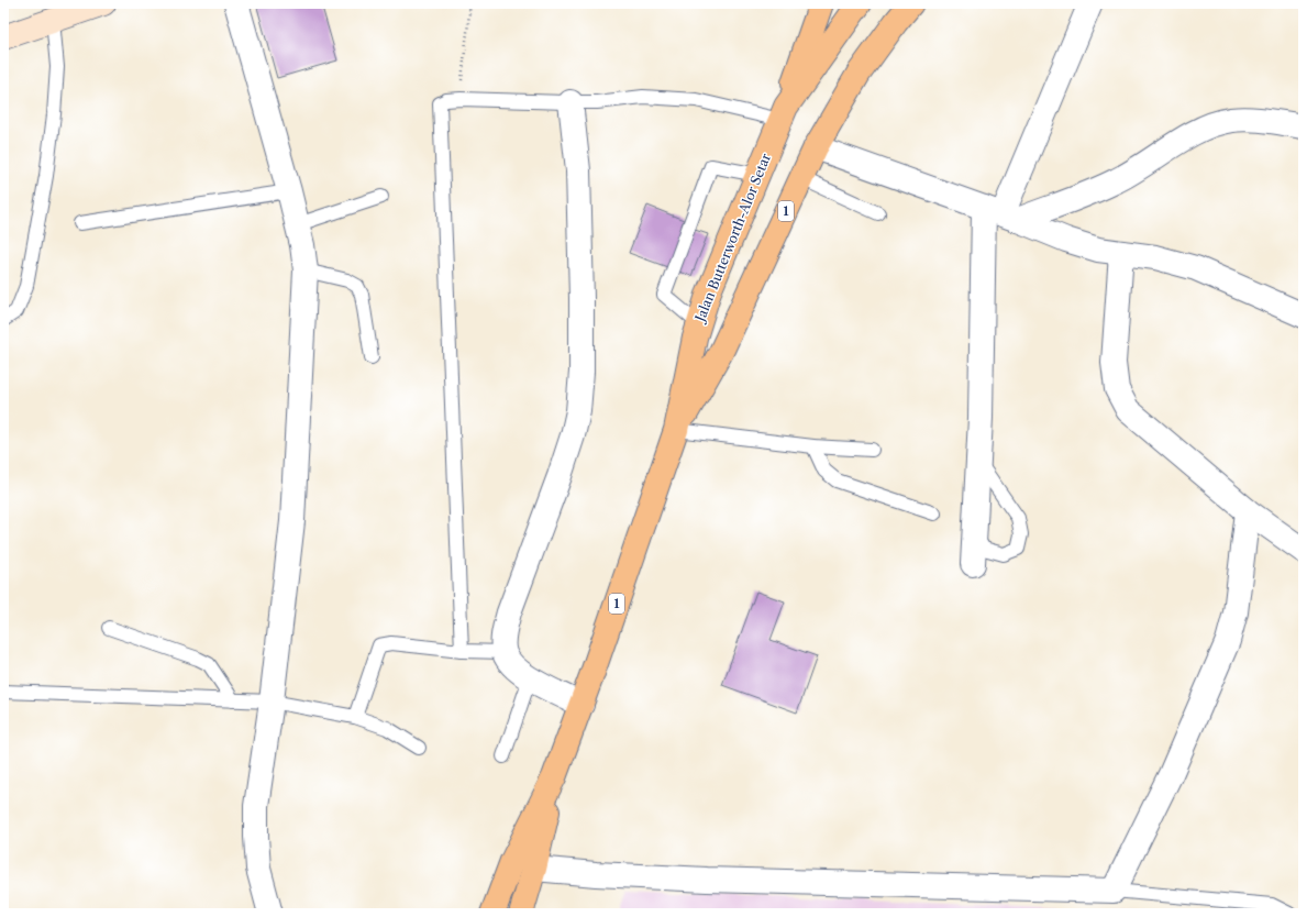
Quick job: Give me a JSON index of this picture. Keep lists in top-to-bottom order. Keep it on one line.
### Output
{"streets":{"main road":["1","Jalan Butterworth-Alor Setar"]},"crossings":[["1","Jalan Butterworth-Alor Setar"]]}
